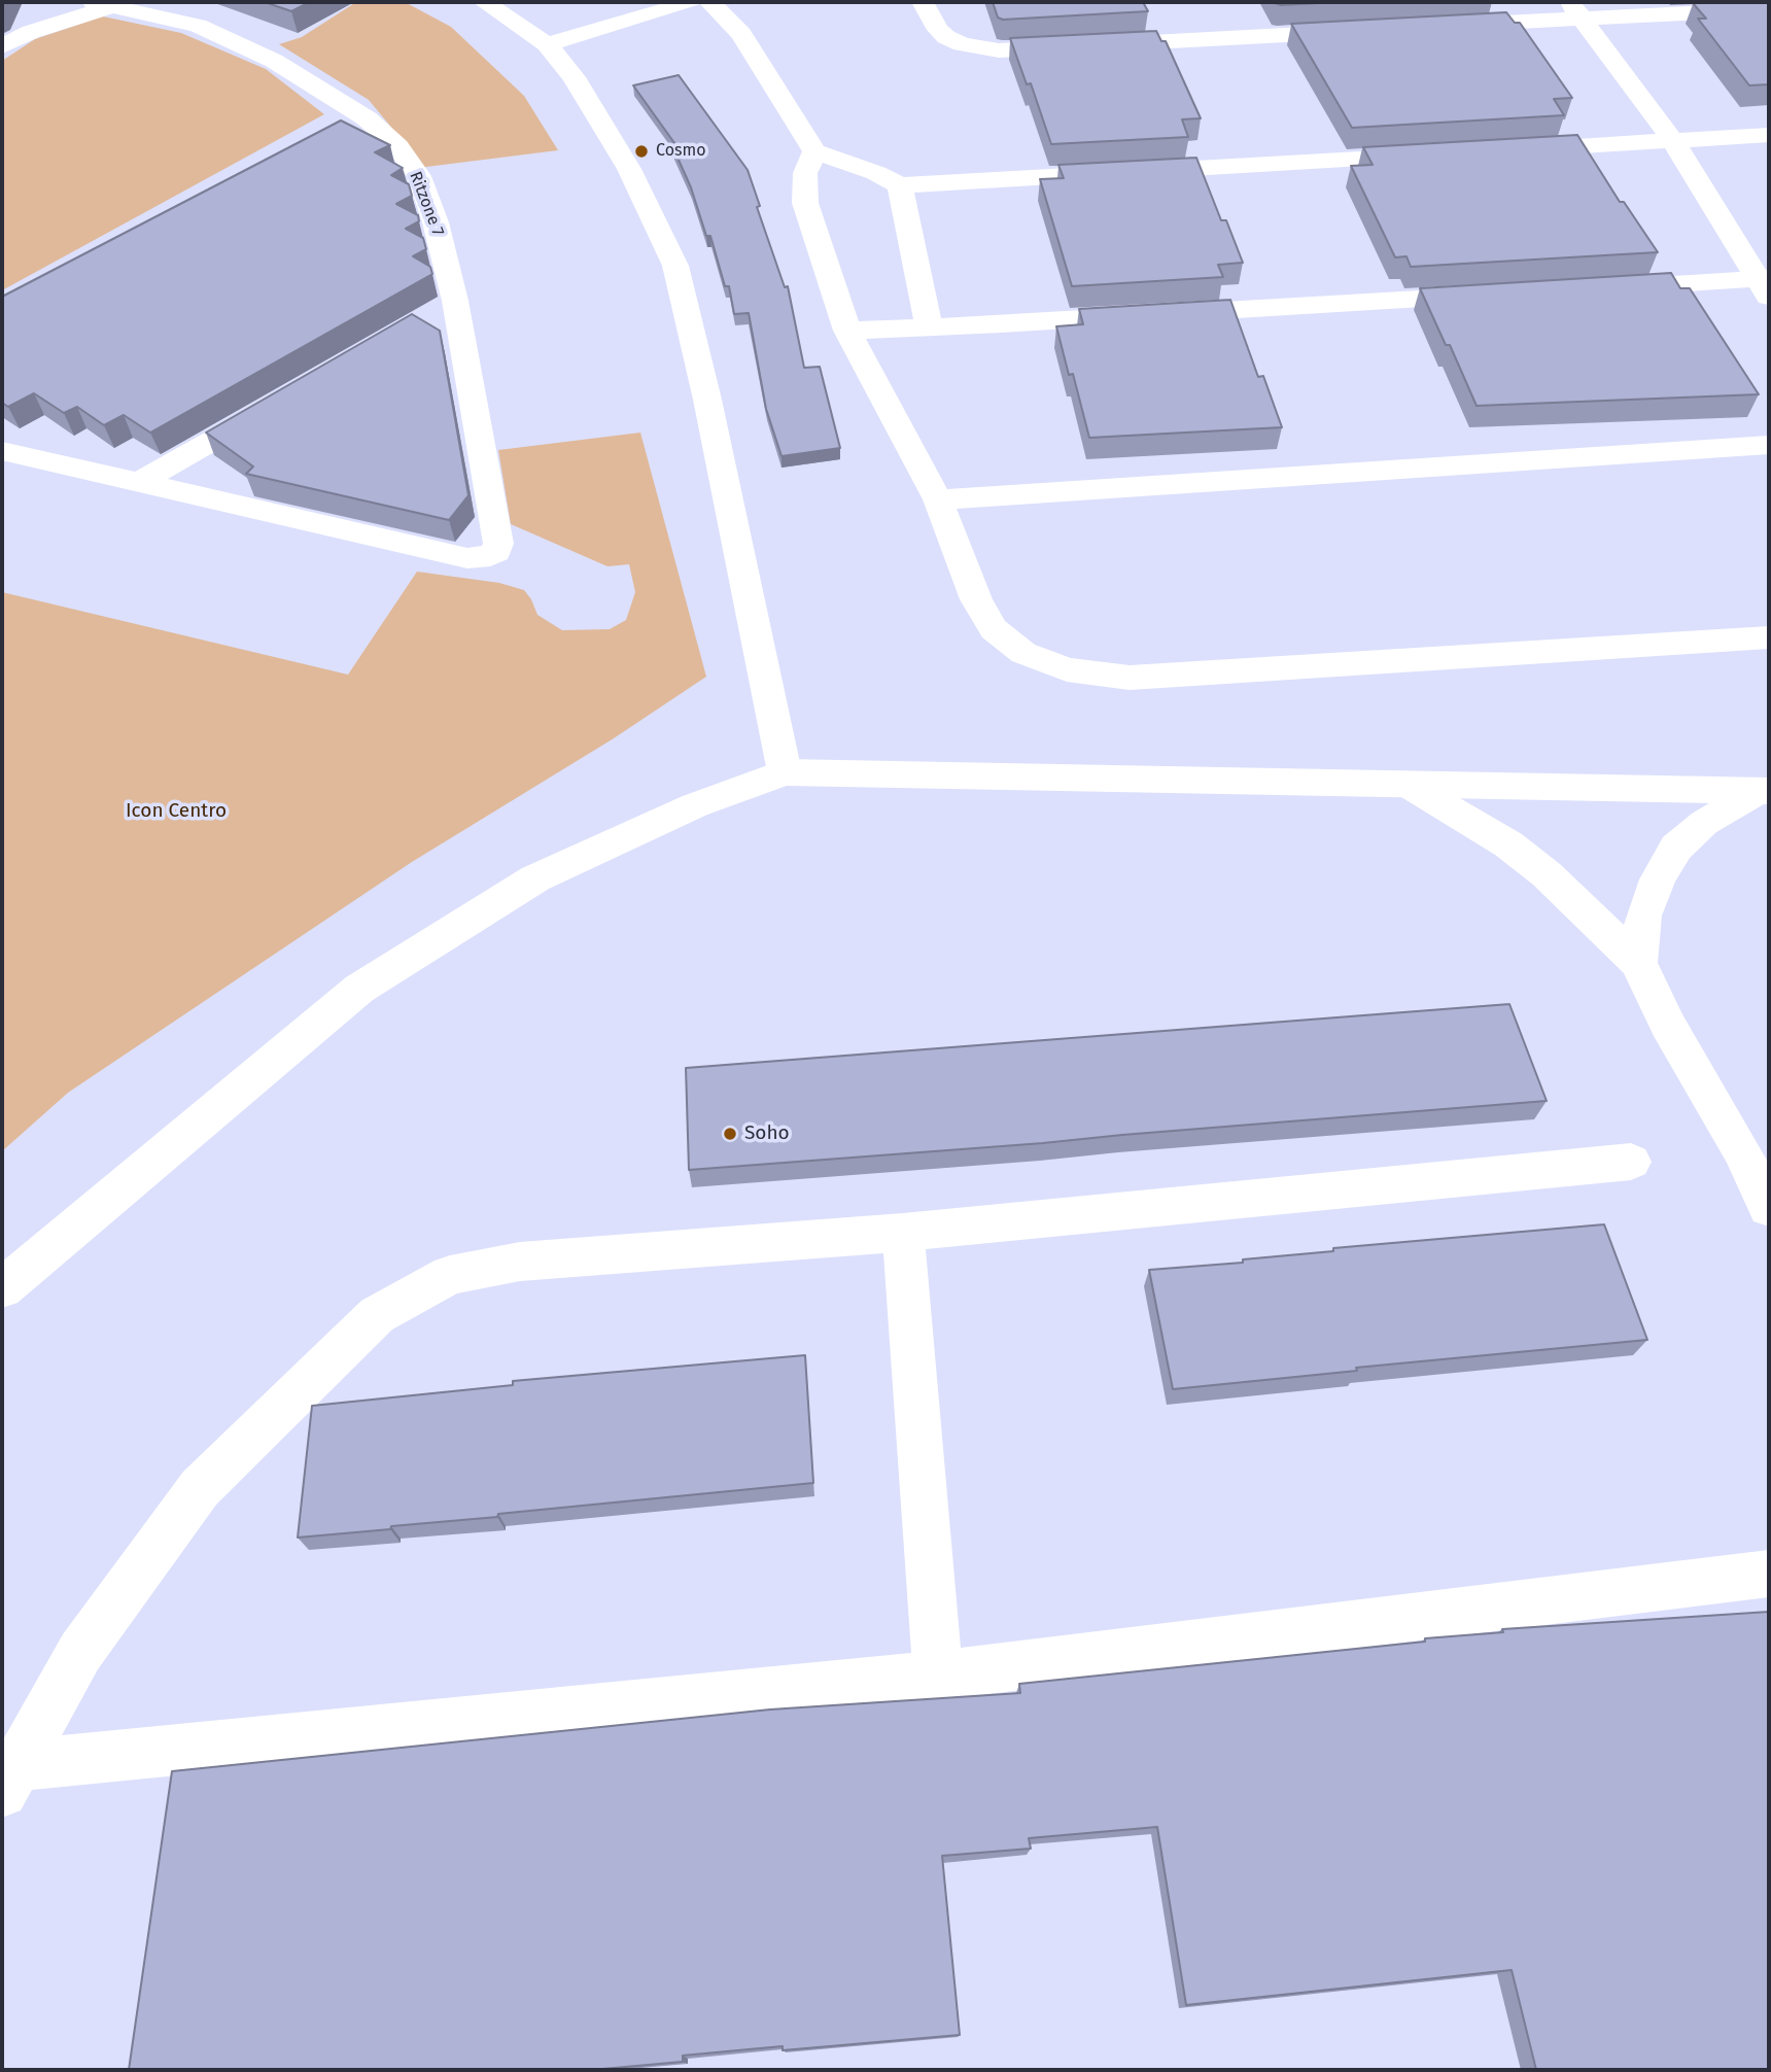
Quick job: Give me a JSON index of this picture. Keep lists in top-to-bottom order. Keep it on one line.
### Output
{"streets":{"street":["Ritzone 7"]},"parks":["Icon Centro"],"places":["Cosmo","Soho"]}
